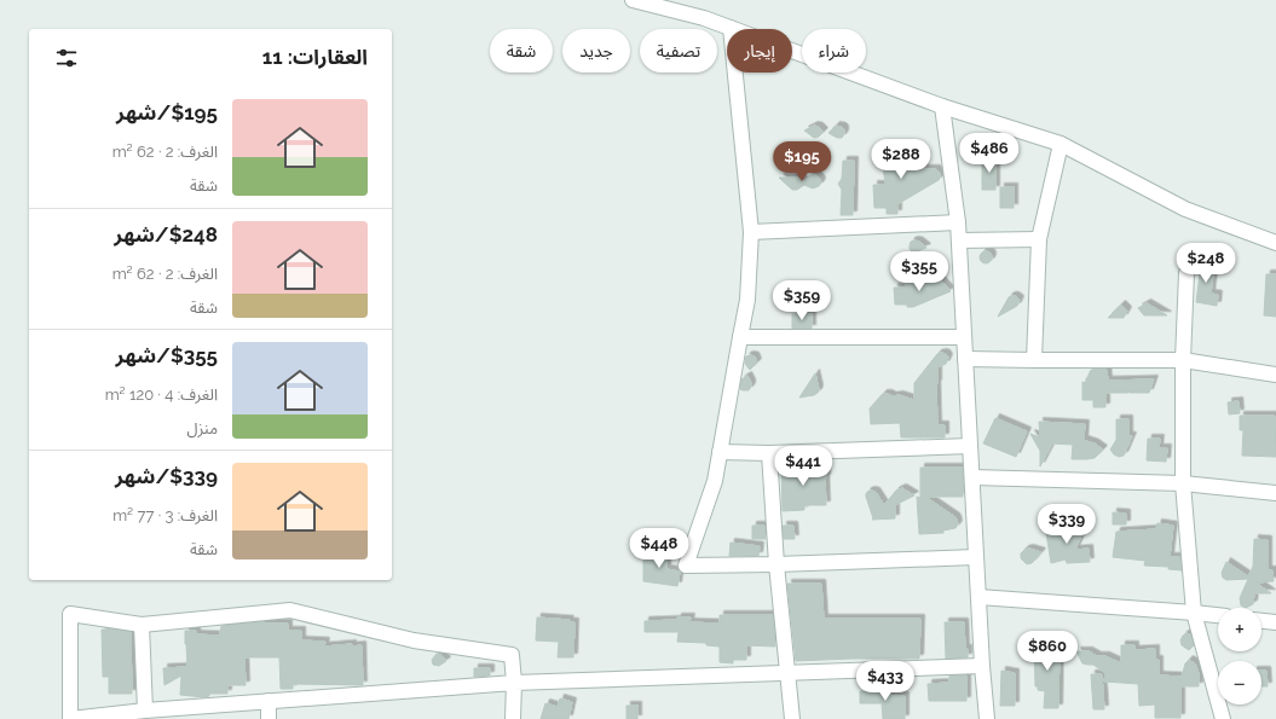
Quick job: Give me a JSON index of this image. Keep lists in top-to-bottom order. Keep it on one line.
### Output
{"page":{"chip":["شراء","إيجار","تصفية","جديد","شقة"],"heading":"العقارات: 11","list":[{"name":"$195/شهر","note":"الغرف: 2 · 62 m² · شقة"},{"name":"$248/شهر","note":"الغرف: 2 · 62 m² · شقة"},{"name":"$355/شهر","note":"الغرف: 4 · 120 m² · منزل"},{"name":"$339/شهر","note":"الغرف: 3 · 77 m² · شقة"}],"price":["$486","$288","$195","$248","$355","$359","$441","$339","$448","$860","$433"],"map_buttons":["+","−"]}}
